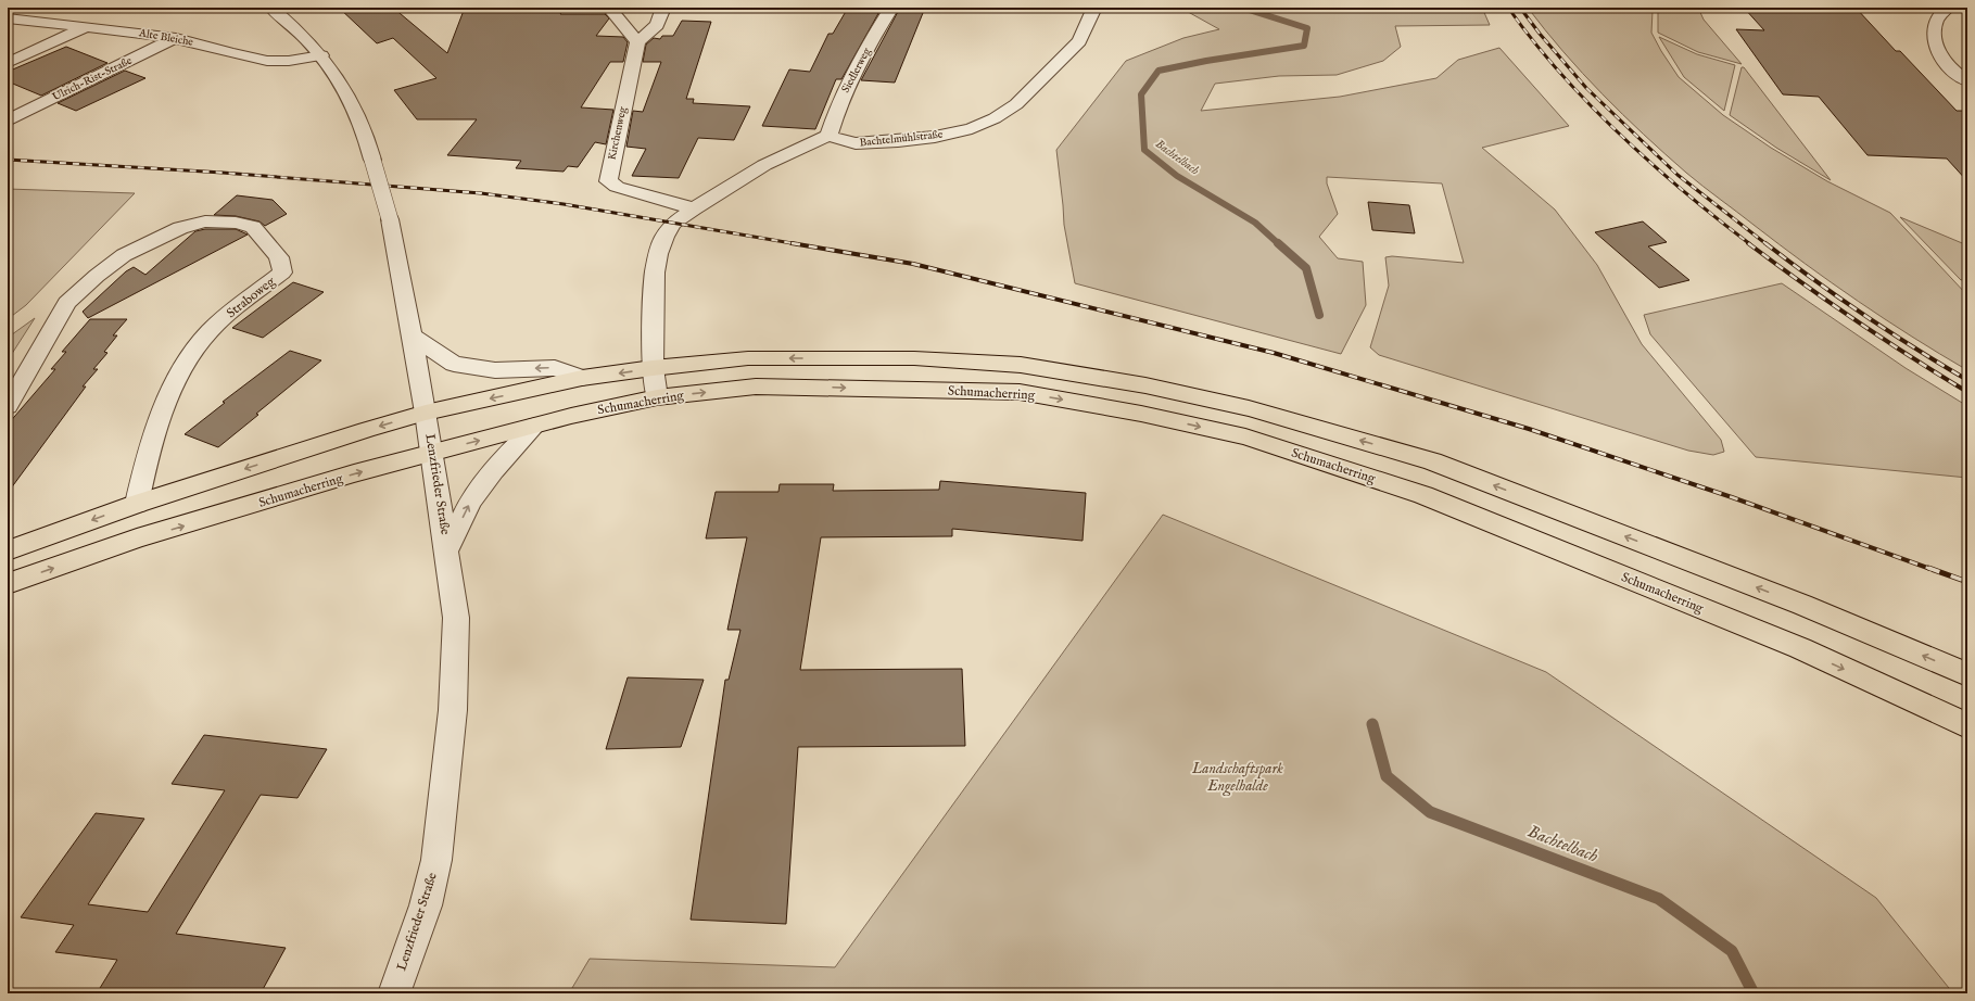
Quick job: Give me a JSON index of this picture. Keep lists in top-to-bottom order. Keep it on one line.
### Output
{"streets":{"main road":["Schumacherring"],"street":["Alte Bleiche","Siedlerweg","Ulrich-Rist-Straße","Kirchenweg","Bachtelmühlstraße","Straboweg","Lenzfrieder Straße"]},"crossings":[["Alte Bleiche","Ulrich-Rist-Straße"],["Alte Bleiche","Lenzfrieder Straße"],["Siedlerweg","Bachtelmühlstraße"],["Schumacherring","Lenzfrieder Straße"]],"water":["Bachtelbach"],"parks":["Landschaftspark Engelhalde"]}
